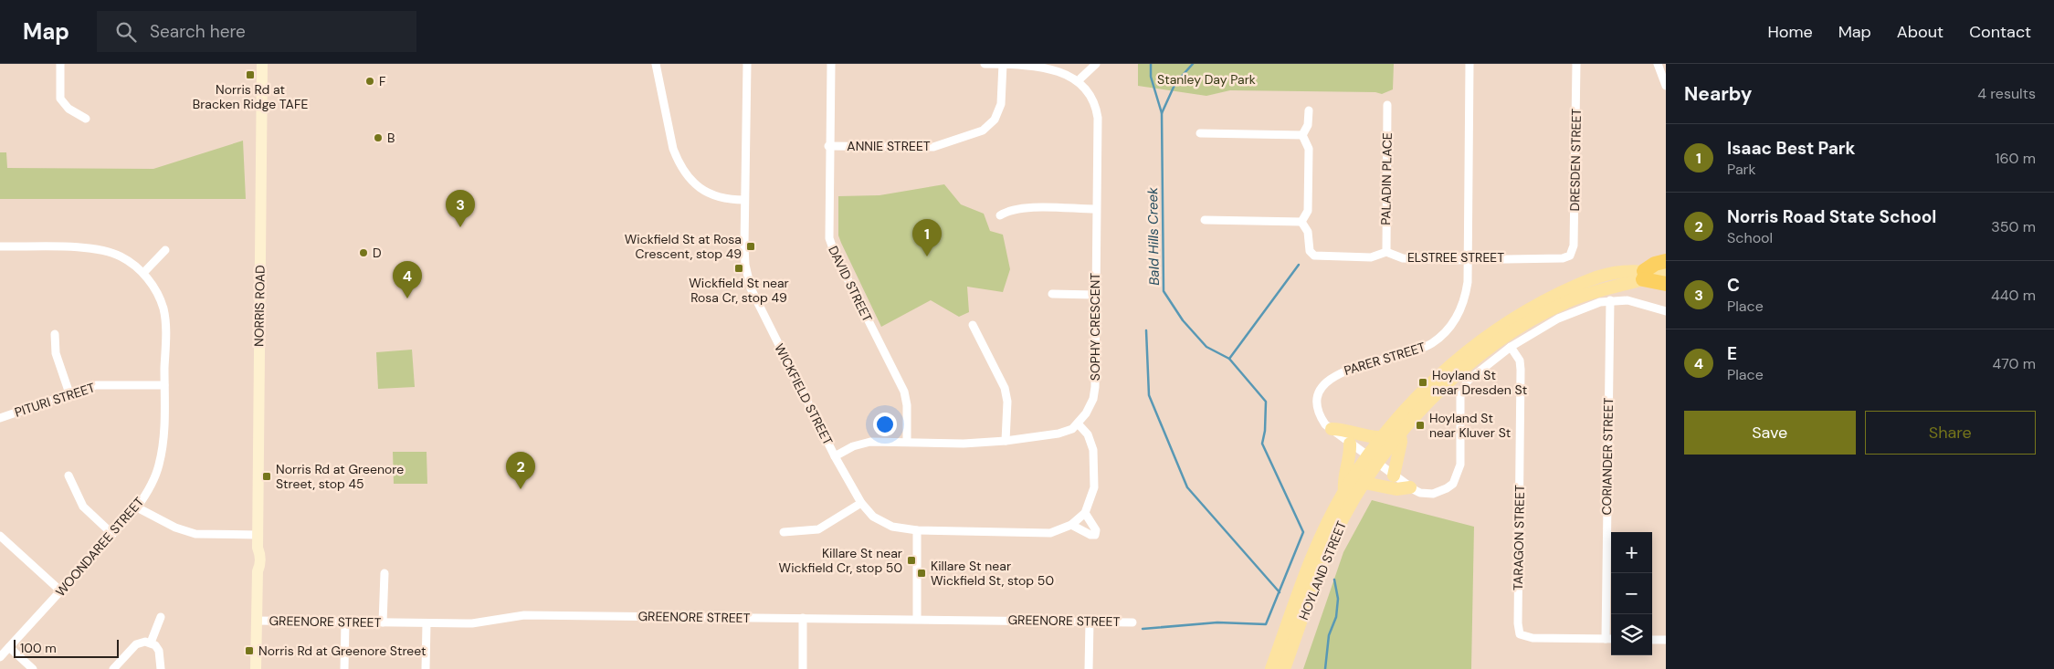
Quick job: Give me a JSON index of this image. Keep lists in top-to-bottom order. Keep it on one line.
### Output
{"streets":{"main road":["NORRIS ROAD","HOYLAND STREET"],"street":["ANNIE STREET","DRESDEN STREET","PALADIN PLACE","ELSTREE STREET","DAVID STREET","SOPHY CRESCENT","PARER STREET","WICKFIELD STREET","PITURI STREET","CORIANDER STREET","TARAGON STREET","WOONDAREE STREET","GREENORE STREET"]},"crossings":[["ANNIE STREET","DAVID STREET"],["DRESDEN STREET","ELSTREE STREET"],["PALADIN PLACE","ELSTREE STREET"],["ELSTREE STREET","PARER STREET"],["NORRIS ROAD","GREENORE STREET"],["SOPHY CRESCENT","WICKFIELD STREET"],["PARER STREET","CORIANDER STREET"],["PARER STREET","TARAGON STREET"],["PARER STREET","HOYLAND STREET"],["PITURI STREET","WOONDAREE STREET"],["CORIANDER STREET","TARAGON STREET"]],"water":["Bald Hills Creek"],"parks":["Stanley Day Park"],"places":{"transit":["Norris Rd at Bracken Ridge TAFE","Wickfield St at Rosa Crescent, stop 49","Wickfield St near Rosa Cr, stop 49","Hoyland St near Dresden St","Hoyland St near Kluver St","Norris Rd at Greenore Street, stop 45","Killare St near Wickfield Cr, stop 50","Killare St near Wickfield St, stop 50","Norris Rd at Greenore Street"],"other":["F","B","D"]},"scale_bar":"100 m","page":{"header":"Map","search":"Search here","nav":["Home","Map","About","Contact"],"heading":["Nearby","4 results"],"list":[{"mark":"1","name":"Isaac Best Park","note":"Park","value":"160 m"},{"mark":"2","name":"Norris Road State School","note":"School","value":"350 m"},{"mark":"3","name":"C","note":"Place","value":"440 m"},{"mark":"4","name":"E","note":"Place","value":"470 m"}],"pins":["3","1","4","2"],"buttons":["Save","Share"],"map_buttons":["+","−"],"scale":"100 m"}}
